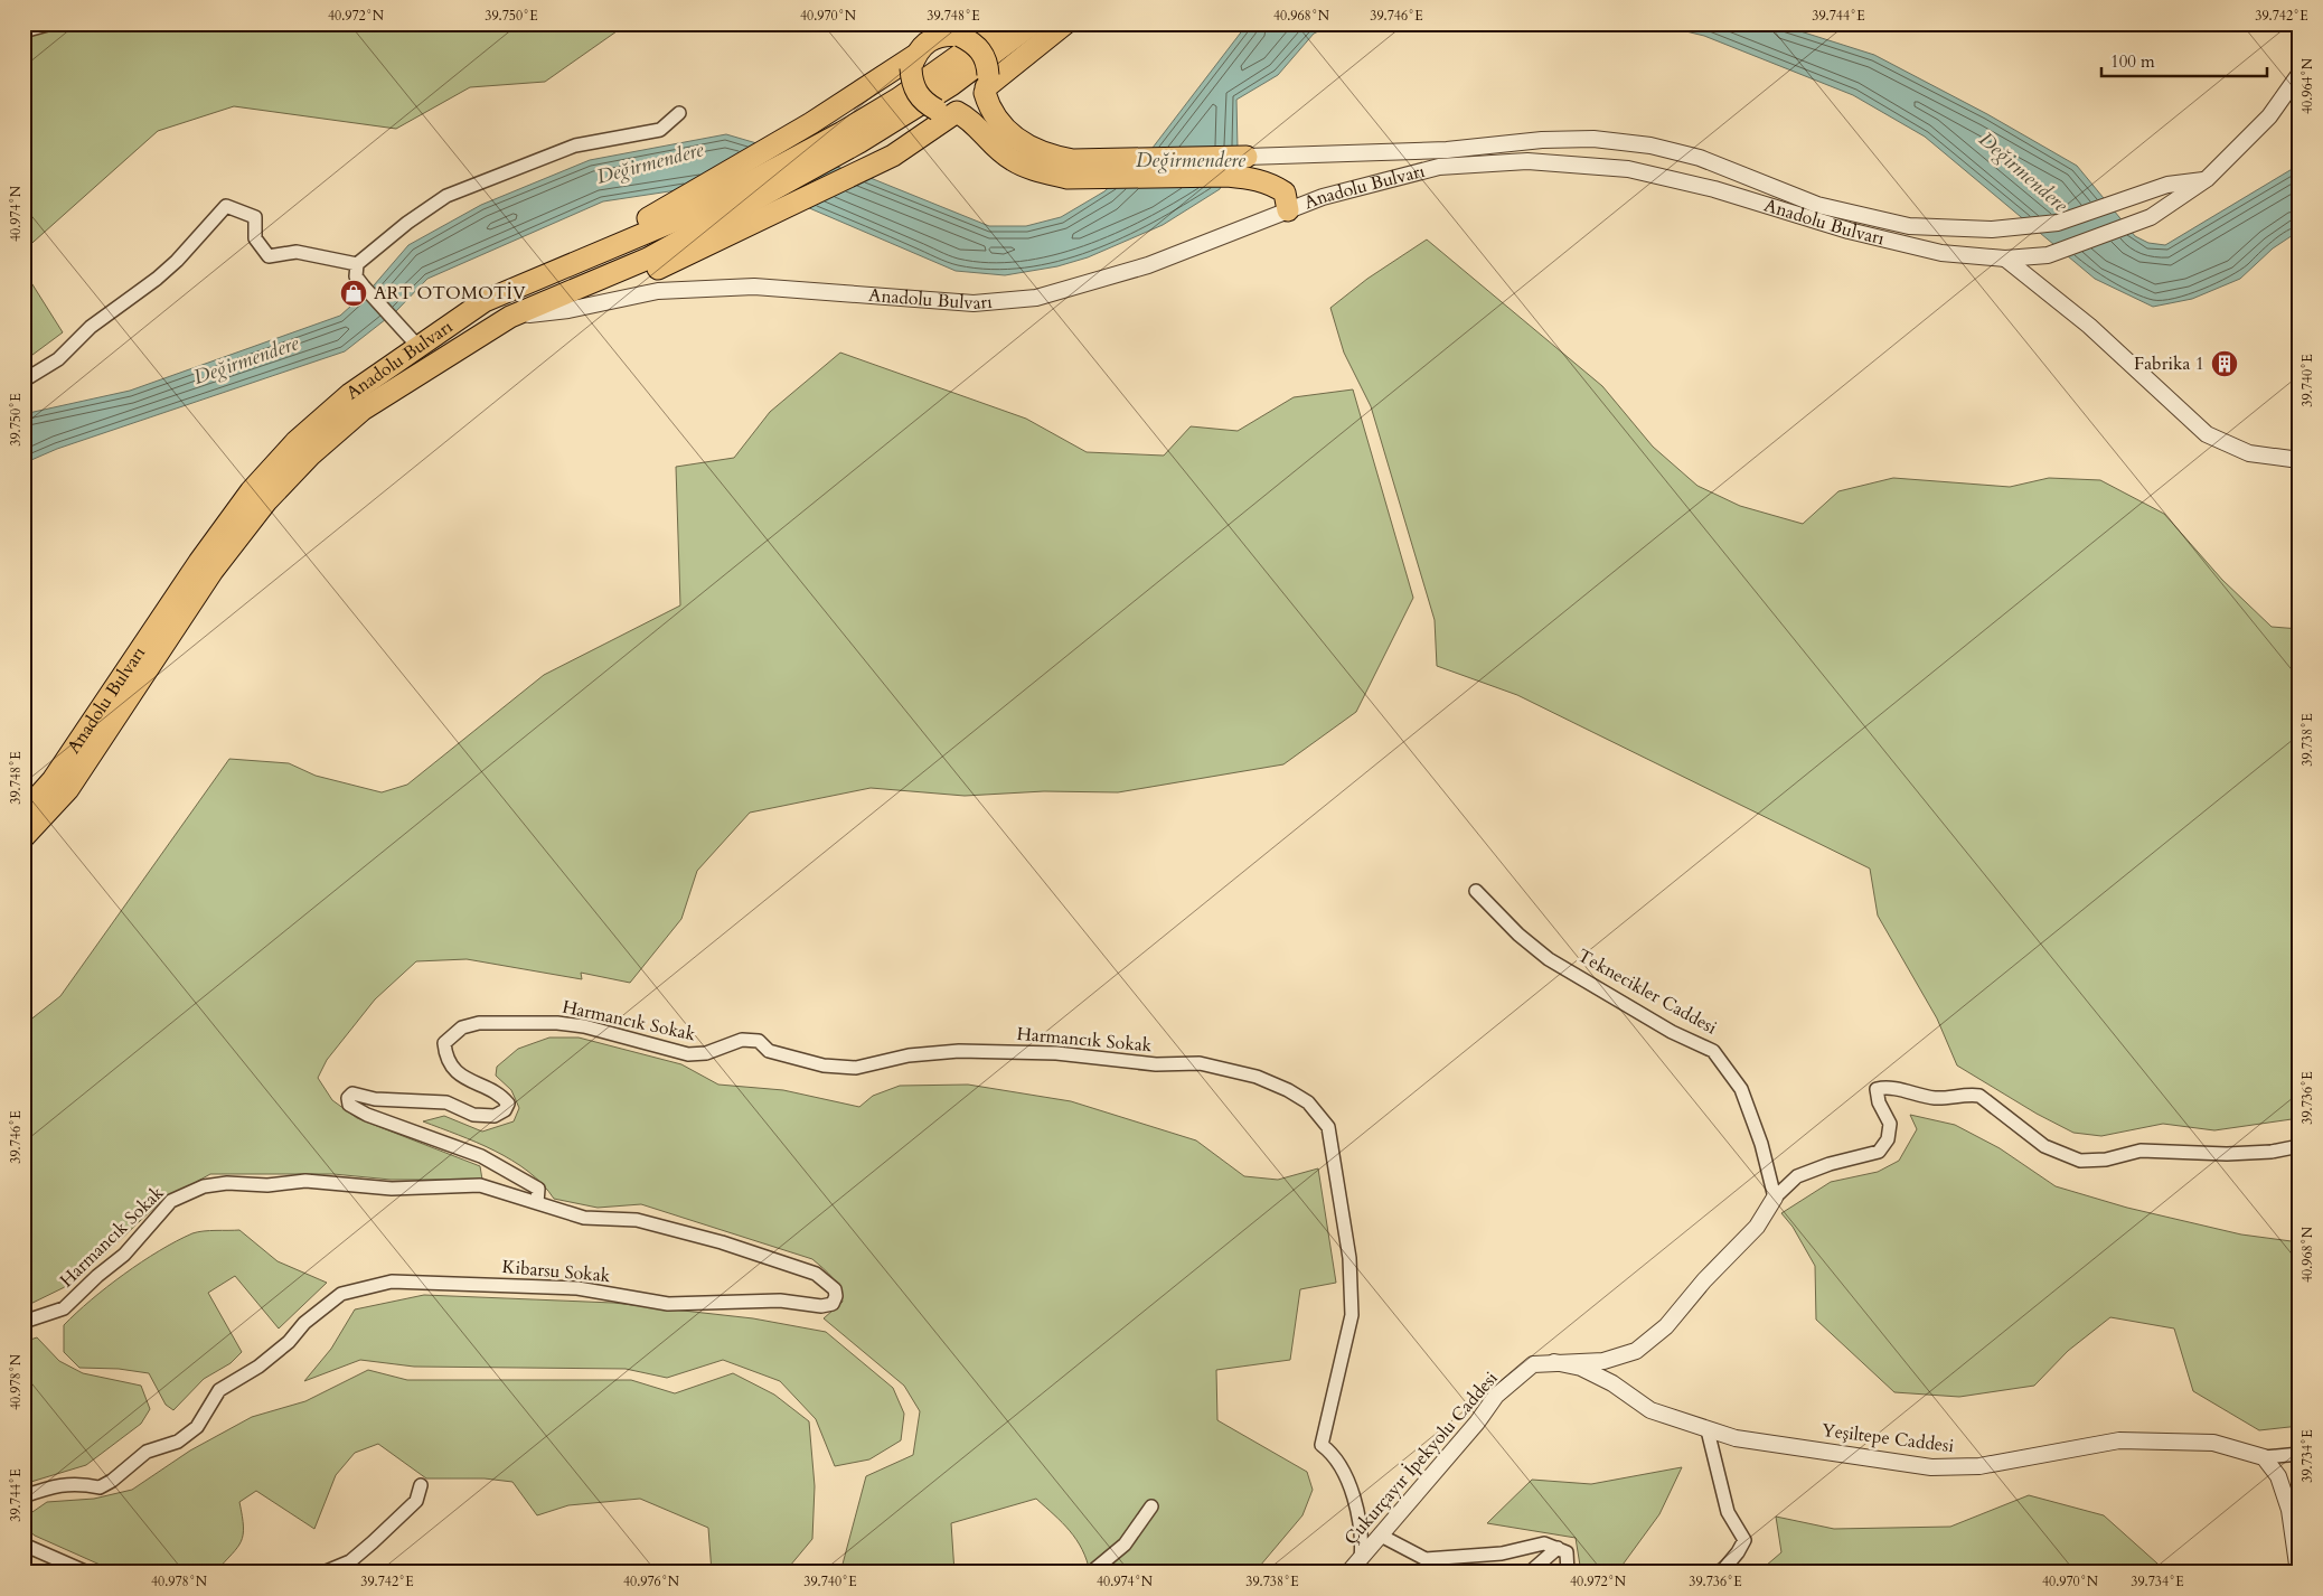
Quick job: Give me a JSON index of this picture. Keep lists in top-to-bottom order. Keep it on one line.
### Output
{"streets":{"highway":["Anadolu Bulvarı"],"street":["Teknecikler Caddesi","Harmancık Sokak","Kibarsu Sokak","Yeşiltepe Caddesi","Çukurçayır İpekyolu Caddesi"]},"crossings":[["Harmancık Sokak","Kibarsu Sokak"],["Harmancık Sokak","Çukurçayır İpekyolu Caddesi"],["Yeşiltepe Caddesi","Çukurçayır İpekyolu Caddesi"]],"water":["Değirmendere"],"places":{"shop":["ART OTOMOTİV"],"building":["Fabrika 1"]},"scale_bar":"100 m","coordinates":["40.972°N","39.750°E","40.970°N","39.748°E","40.968°N","39.746°E","39.744°E","39.742°E","40.964°N","40.974°N","39.740°E","39.738°E","39.736°E","40.978°N","39.734°E","40.976°N"]}
